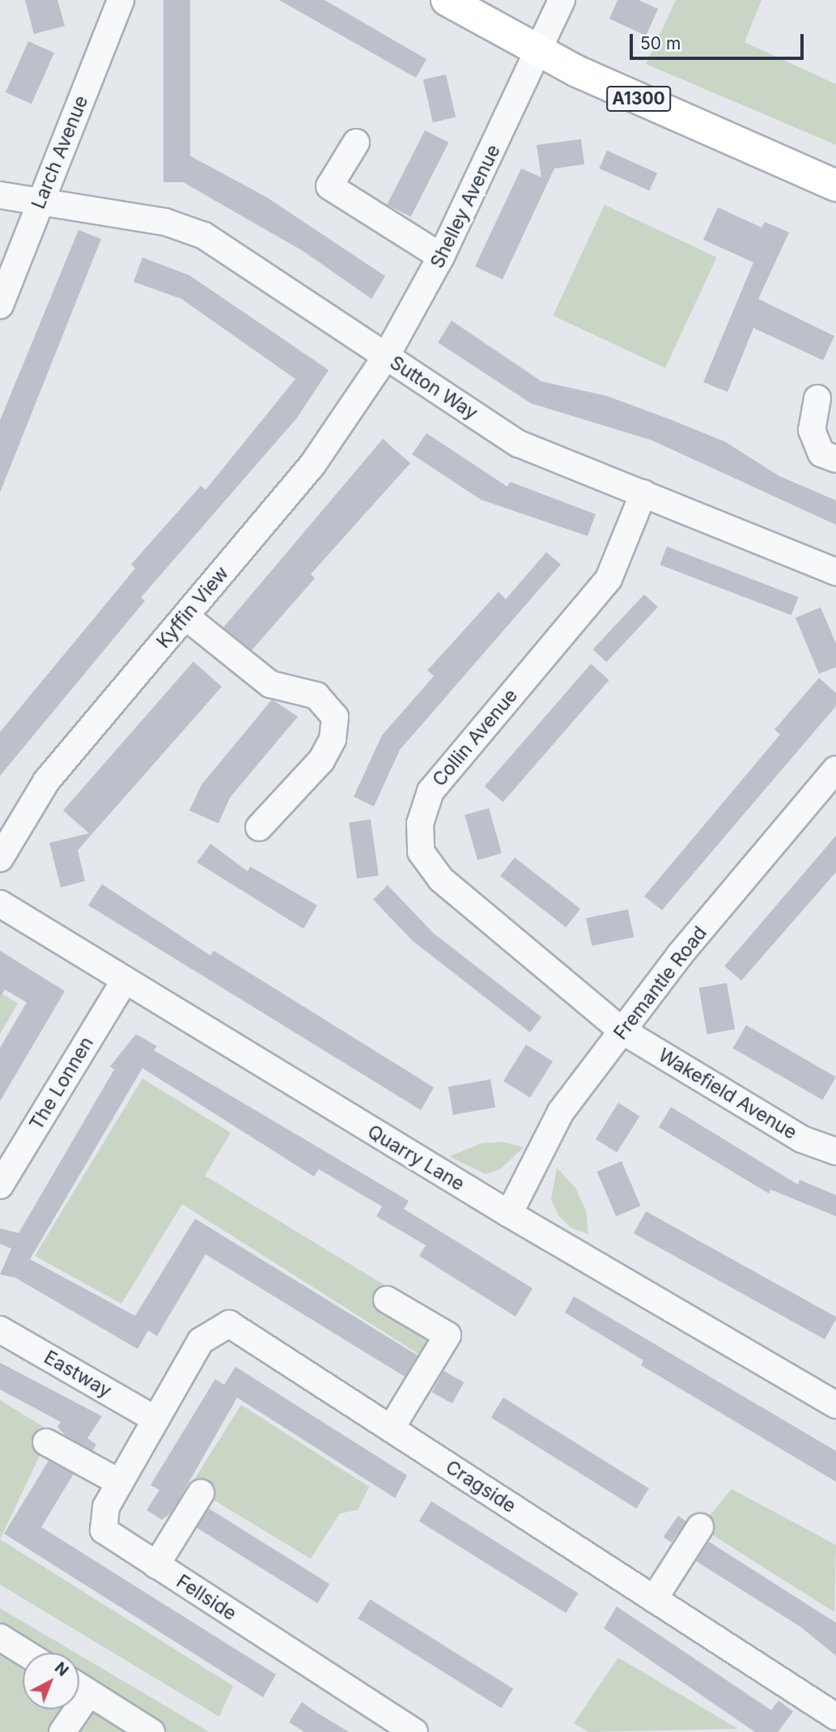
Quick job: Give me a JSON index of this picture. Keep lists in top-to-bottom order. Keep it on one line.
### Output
{"streets":{"main road":["A1300"],"street":["Larch Avenue","Shelley Avenue","Sutton Way","Kyffin View","Collin Avenue","Fremantle Road","The Lonnen","Wakefield Avenue","Quarry Lane","Eastway","Cragside","Fellside"]},"crossings":[["A1300","Shelley Avenue"],["Larch Avenue","Sutton Way"],["Shelley Avenue","Sutton Way"],["Shelley Avenue","Kyffin View"],["Sutton Way","Kyffin View"],["Sutton Way","Collin Avenue"],["Collin Avenue","Fremantle Road"],["Collin Avenue","Wakefield Avenue"],["Fremantle Road","Wakefield Avenue"],["Fremantle Road","Quarry Lane"],["The Lonnen","Quarry Lane"],["Eastway","Cragside"],["Eastway","Fellside"],["Cragside","Fellside"]],"scale_bar":"50 m","north":"top right"}
